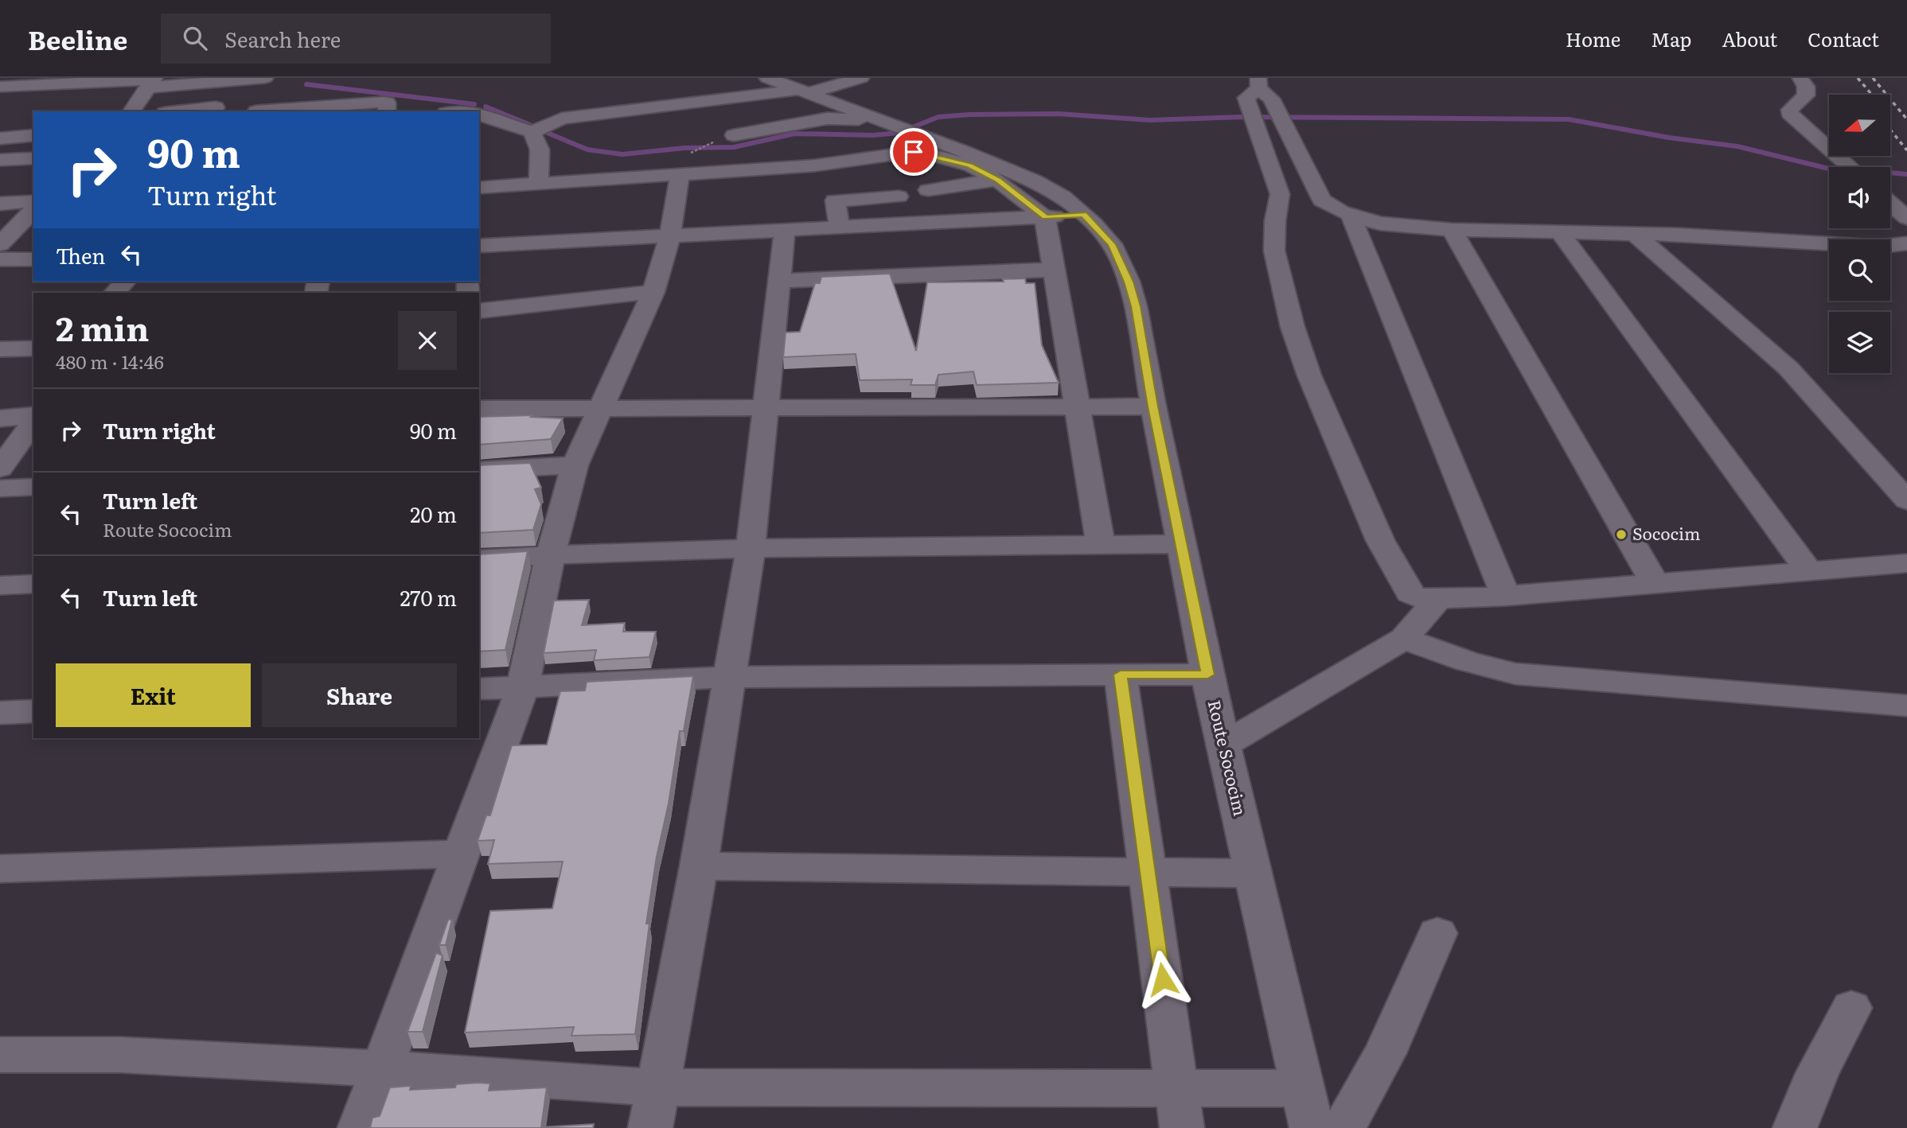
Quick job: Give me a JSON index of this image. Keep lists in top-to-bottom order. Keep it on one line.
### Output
{"streets":{"street":["Route Sococim"]},"places":["Sococim"],"north":"left","page":{"header":"Beeline","search":"Search here","nav":["Home","Map","About","Contact"],"turn":["90 m","Turn right"],"then":"Then","heading":["2 min","480 m · 14:46"],"list":[{"name":"Turn right","value":"90 m"},{"name":"Turn left","note":"Route Sococim","value":"20 m"},{"name":"Turn left","value":"270 m"}],"buttons":["Exit","Share"]}}
